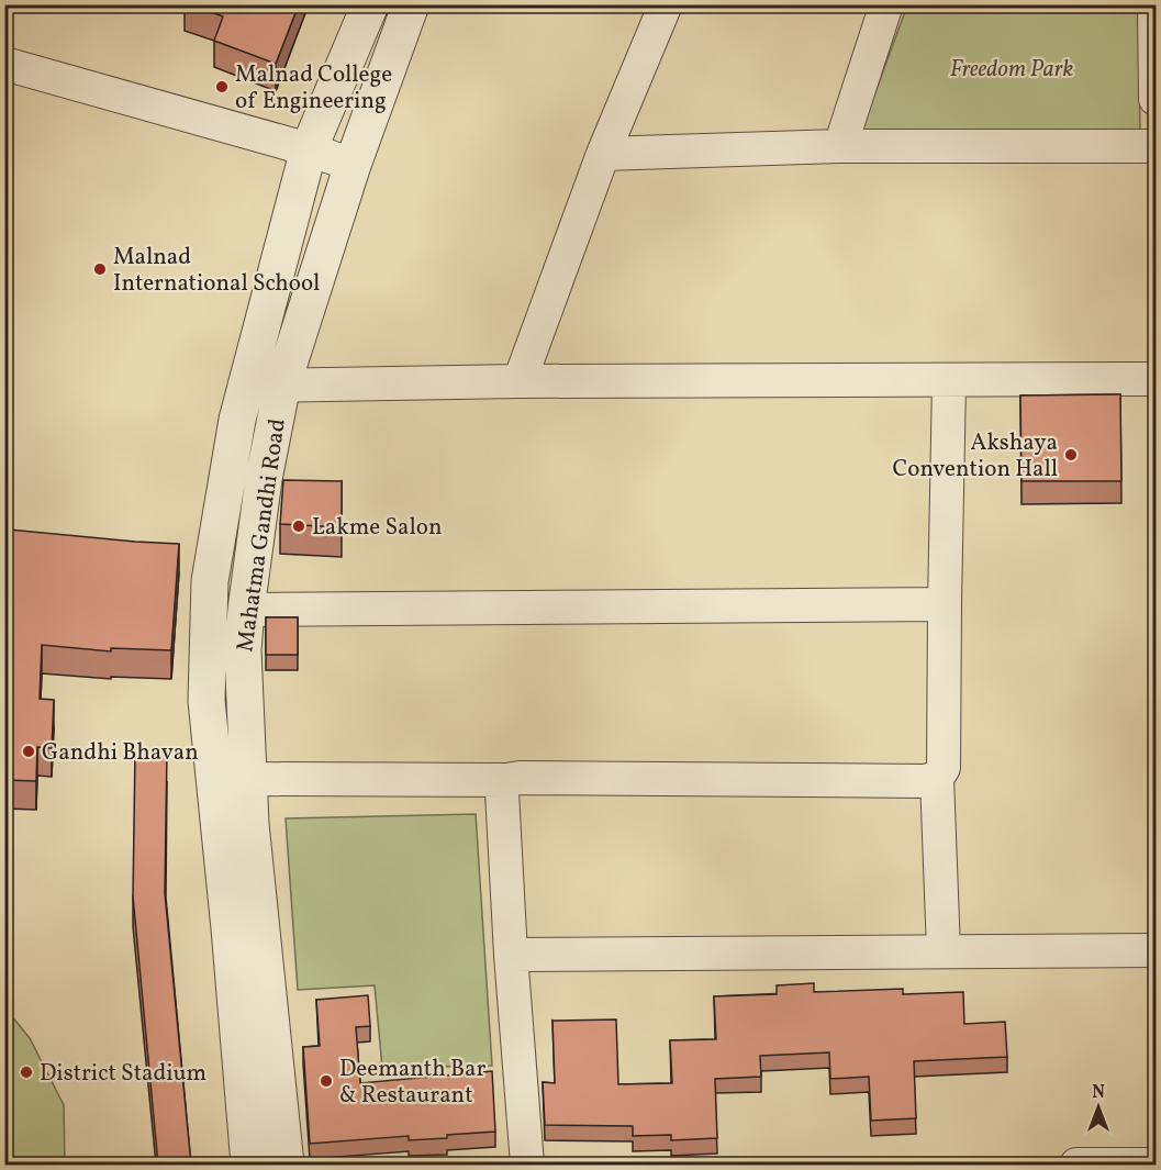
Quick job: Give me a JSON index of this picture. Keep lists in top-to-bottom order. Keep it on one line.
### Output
{"streets":{"street":["Mahatma Gandhi Road"]},"parks":["Freedom Park"],"places":["Malnad College of Engineering","Malnad International School","Akshaya Convention Hall","Lakme Salon","Gandhi Bhavan","District Stadium","Deemanth Bar & Restaurant"],"north":"top"}
